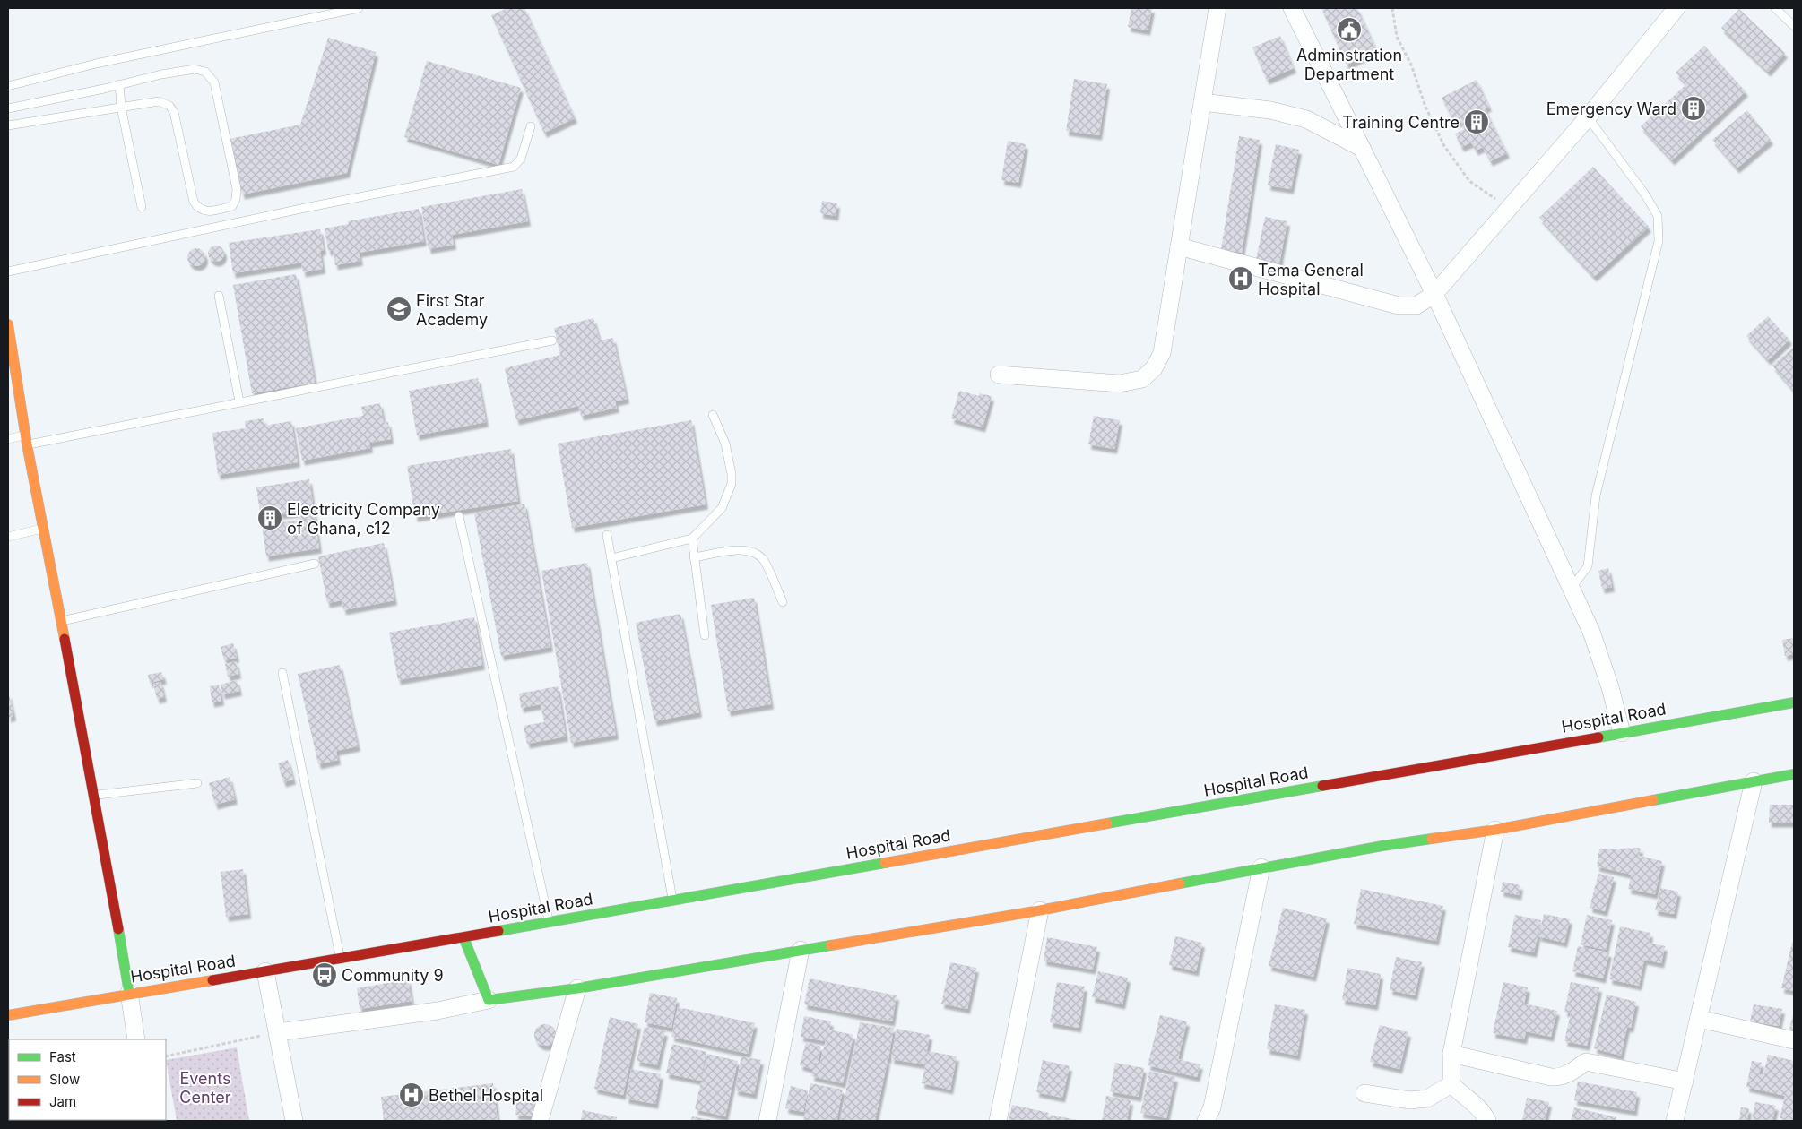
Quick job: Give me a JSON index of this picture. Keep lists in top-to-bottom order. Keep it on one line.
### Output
{"streets":{"street":["Hospital Road"]},"parks":["Events Center"],"places":{"public building":["Adminstration Department"],"building":["Emergency Ward","Training Centre","Electricity Company of Ghana, c12"],"hospital":["Tema General Hospital","Bethel Hospital"],"school or university":["First Star Academy"],"bus stop":["Community 9"]},"legend":["Fast","Slow","Jam"]}
